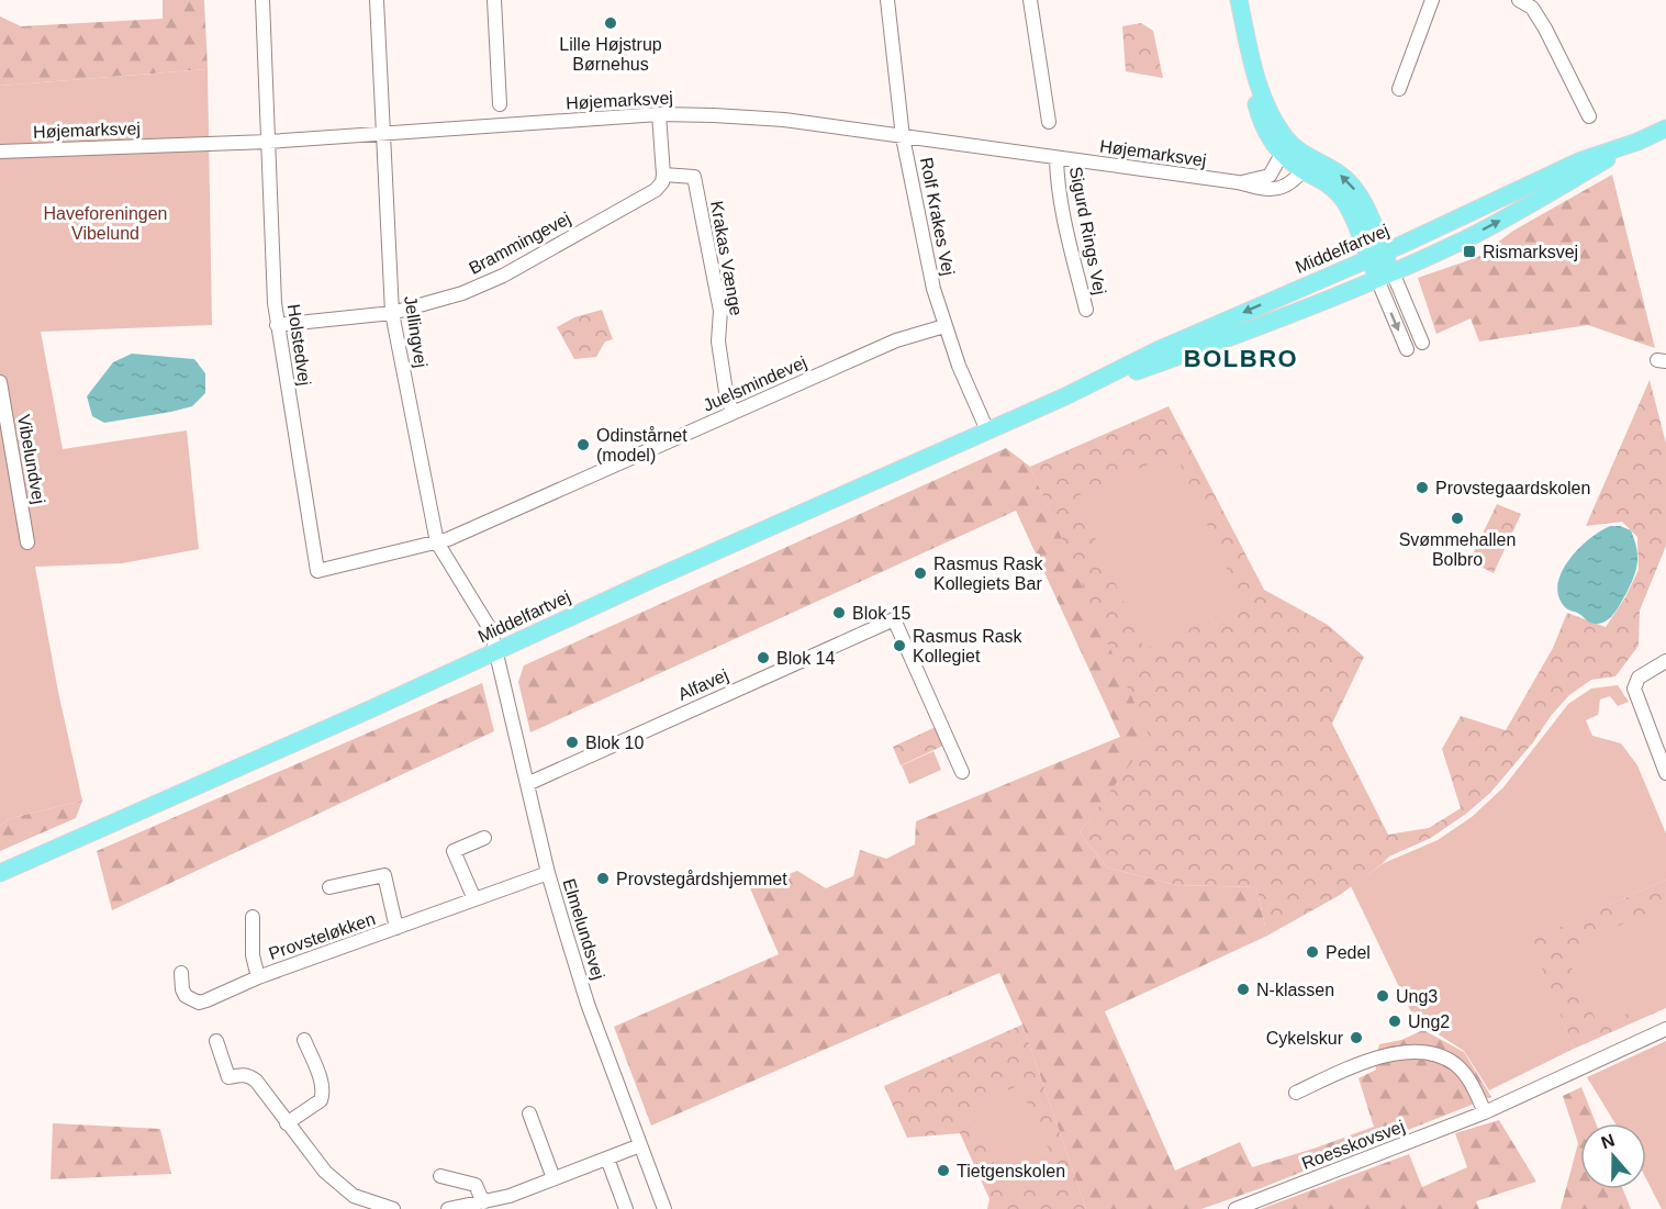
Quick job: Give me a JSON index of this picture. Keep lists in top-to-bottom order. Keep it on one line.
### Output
{"streets":{"main road":["Middelfartvej"],"street":["Højemarksvej","Rolf Krakes Vej","Sigurd Rings Vej","Brammingevej","Krakas Vænge","Jellingvej","Holstedvej","Juelsmindevej","Vibelundvej","Alfavej","Elmelundsvej","Provsteløkken","Roesskovsvej"]},"crossings":[["Højemarksvej","Rolf Krakes Vej"],["Højemarksvej","Sigurd Rings Vej"],["Højemarksvej","Jellingvej"],["Højemarksvej","Holstedvej"],["Rolf Krakes Vej","Middelfartvej"],["Rolf Krakes Vej","Juelsmindevej"],["Brammingevej","Krakas Vænge"],["Brammingevej","Jellingvej"],["Brammingevej","Holstedvej"],["Middelfartvej","Jellingvej"],["Middelfartvej","Elmelundsvej"],["Krakas Vænge","Juelsmindevej"],["Jellingvej","Holstedvej"],["Jellingvej","Juelsmindevej"],["Jellingvej","Elmelundsvej"],["Holstedvej","Juelsmindevej"],["Alfavej","Elmelundsvej"],["Elmelundsvej","Provsteløkken"]],"districts":["BOLBRO"],"parks":["Haveforeningen Vibelund"],"places":{"other":["Lille Højstrup Børnehus","Odinstårnet (model)","Provstegaardskolen","Svømmehallen Bolbro","Rasmus Rask Kollegiets Bar","Blok 15","Rasmus Rask Kollegiet","Blok 14","Blok 10","Provstegårdshjemmet","Pedel","N-klassen","Ung3","Ung2","Cykelskur","Tietgenskolen"],"transit":["Rismarksvej"]},"north":"top"}
